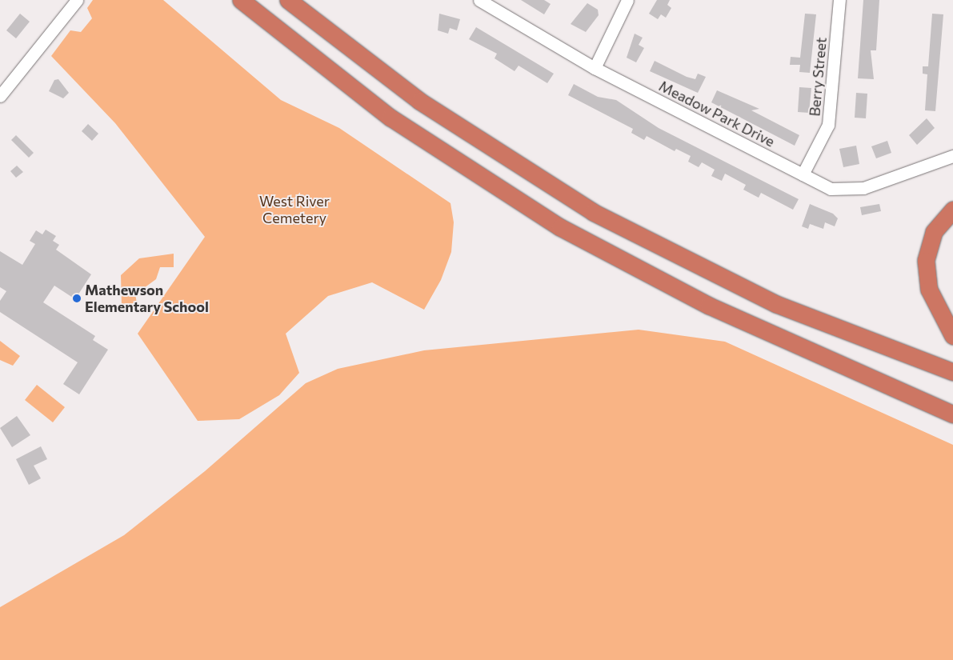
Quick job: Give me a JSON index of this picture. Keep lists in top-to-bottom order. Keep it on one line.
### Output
{"streets":{"street":["Berry Street","Meadow Park Drive"]},"crossings":[["Berry Street","Meadow Park Drive"]],"parks":["West River Cemetery"],"places":["Mathewson Elementary School"]}
